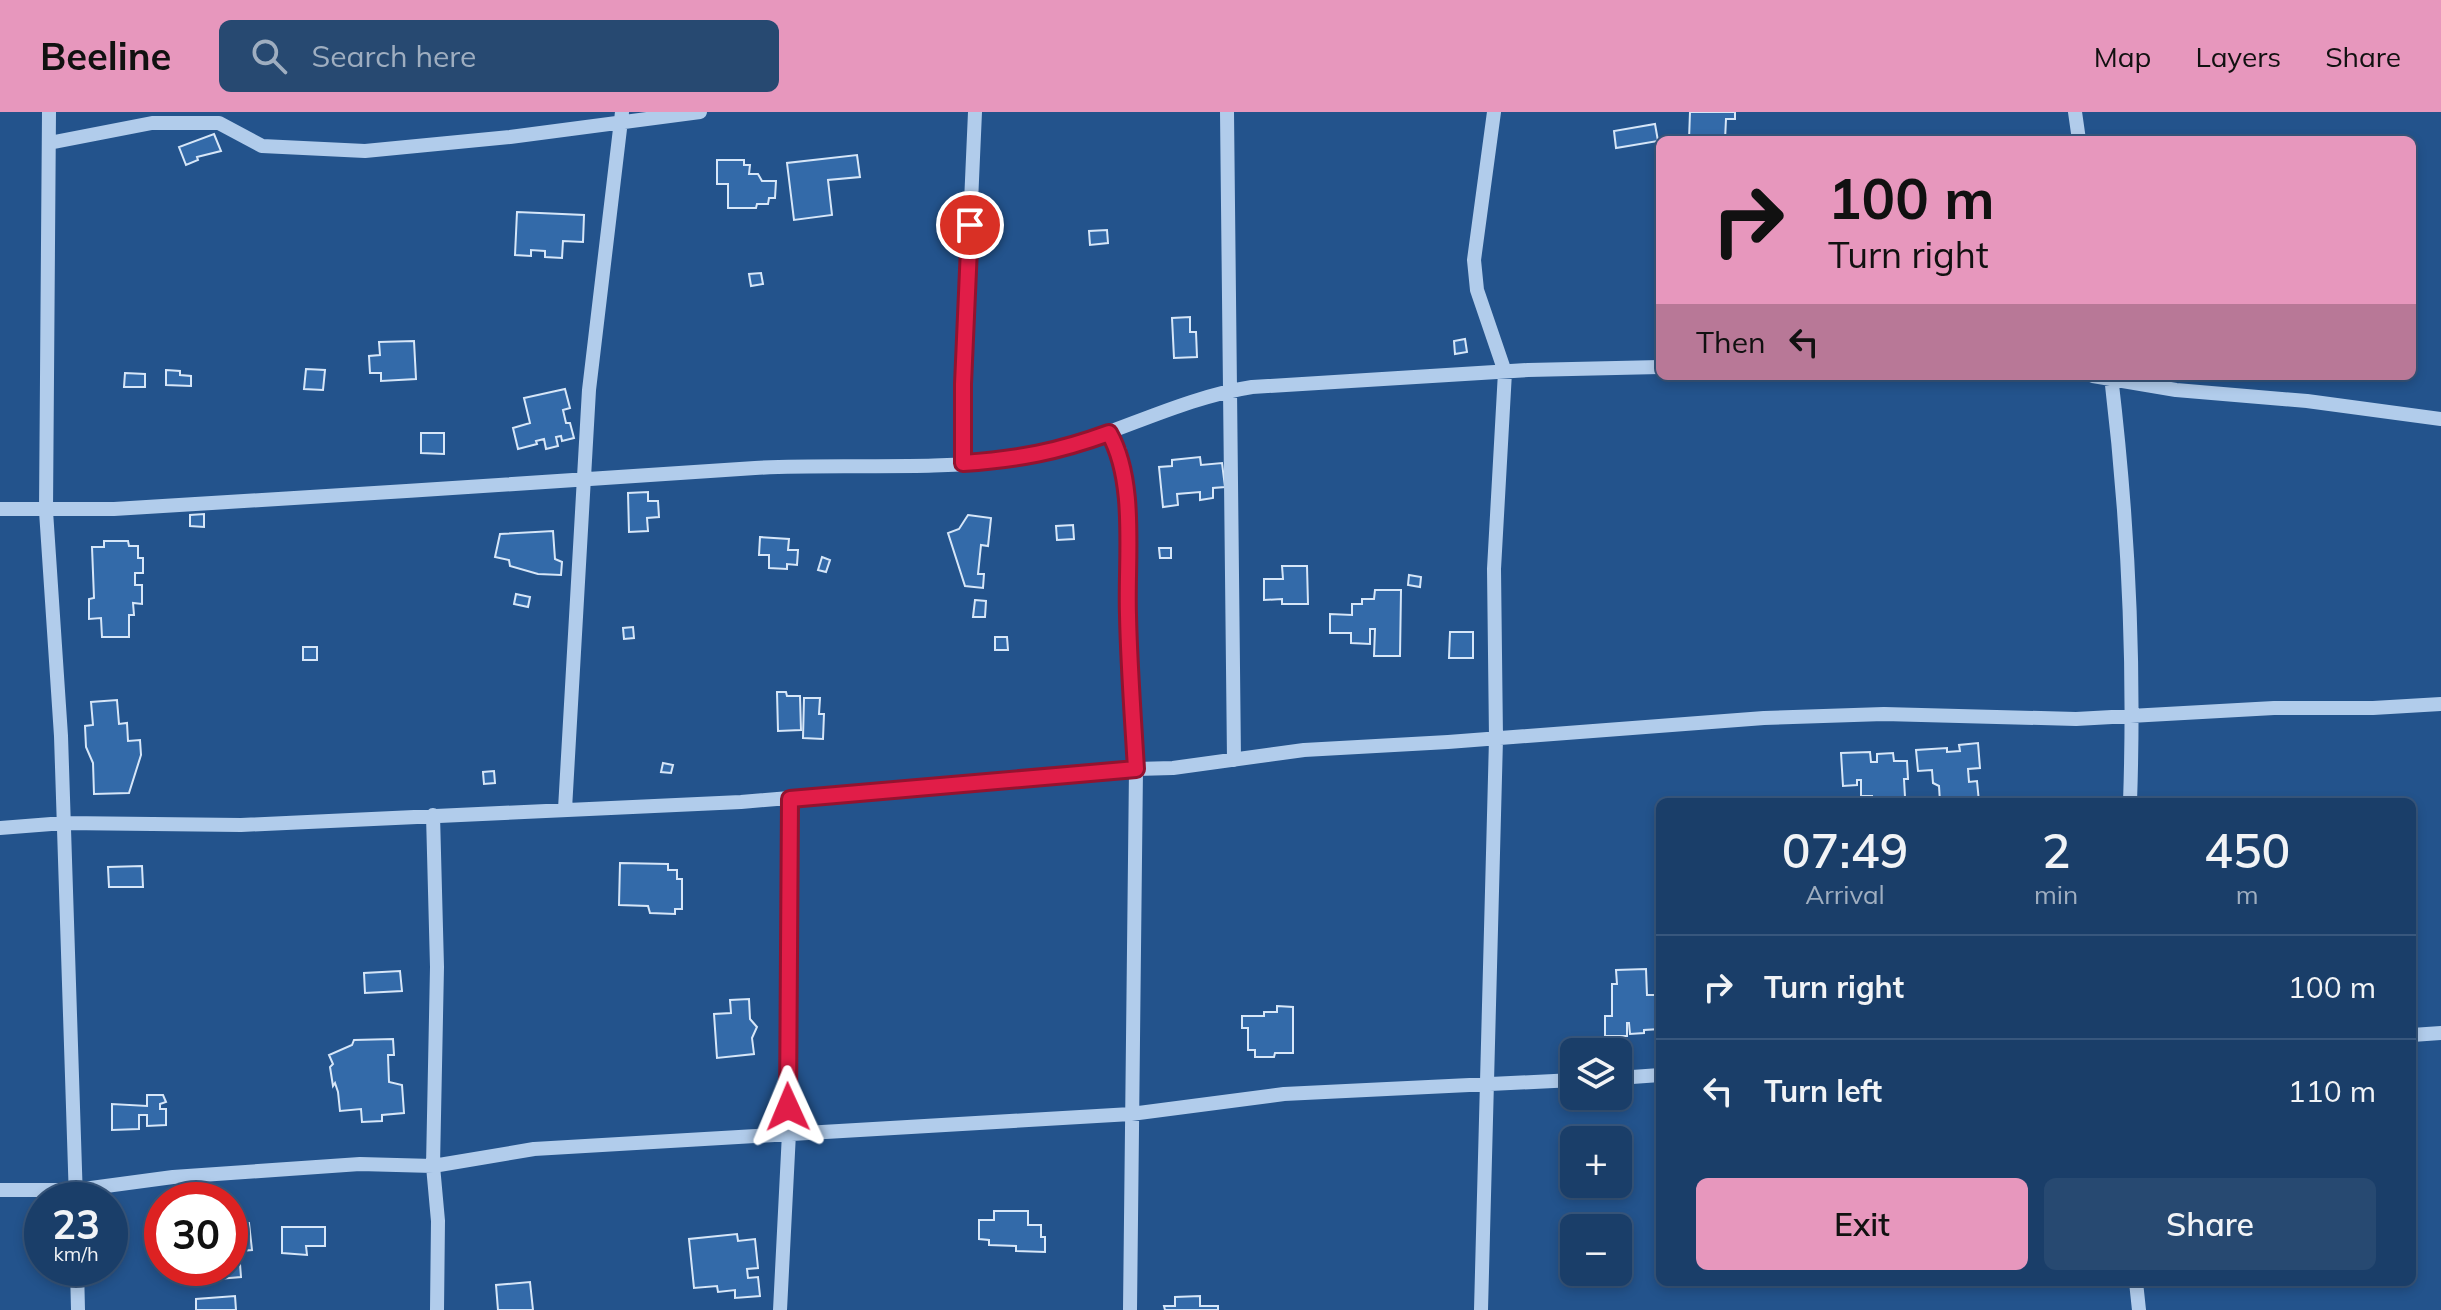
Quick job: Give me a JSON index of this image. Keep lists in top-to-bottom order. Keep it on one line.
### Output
{"page":{"header":"Beeline","search":"Search here","nav":["Map","Layers","Share"],"turn":["100 m","Turn right"],"then":"Then","eta":["07:49","Arrival","2","min","450","m"],"list":[{"name":"Turn right","value":"100 m"},{"name":"Turn left","value":"110 m"}],"map_buttons":["+","−"],"buttons":["Exit","Share"],"speed":"23 km/h","limit":"30"}}
